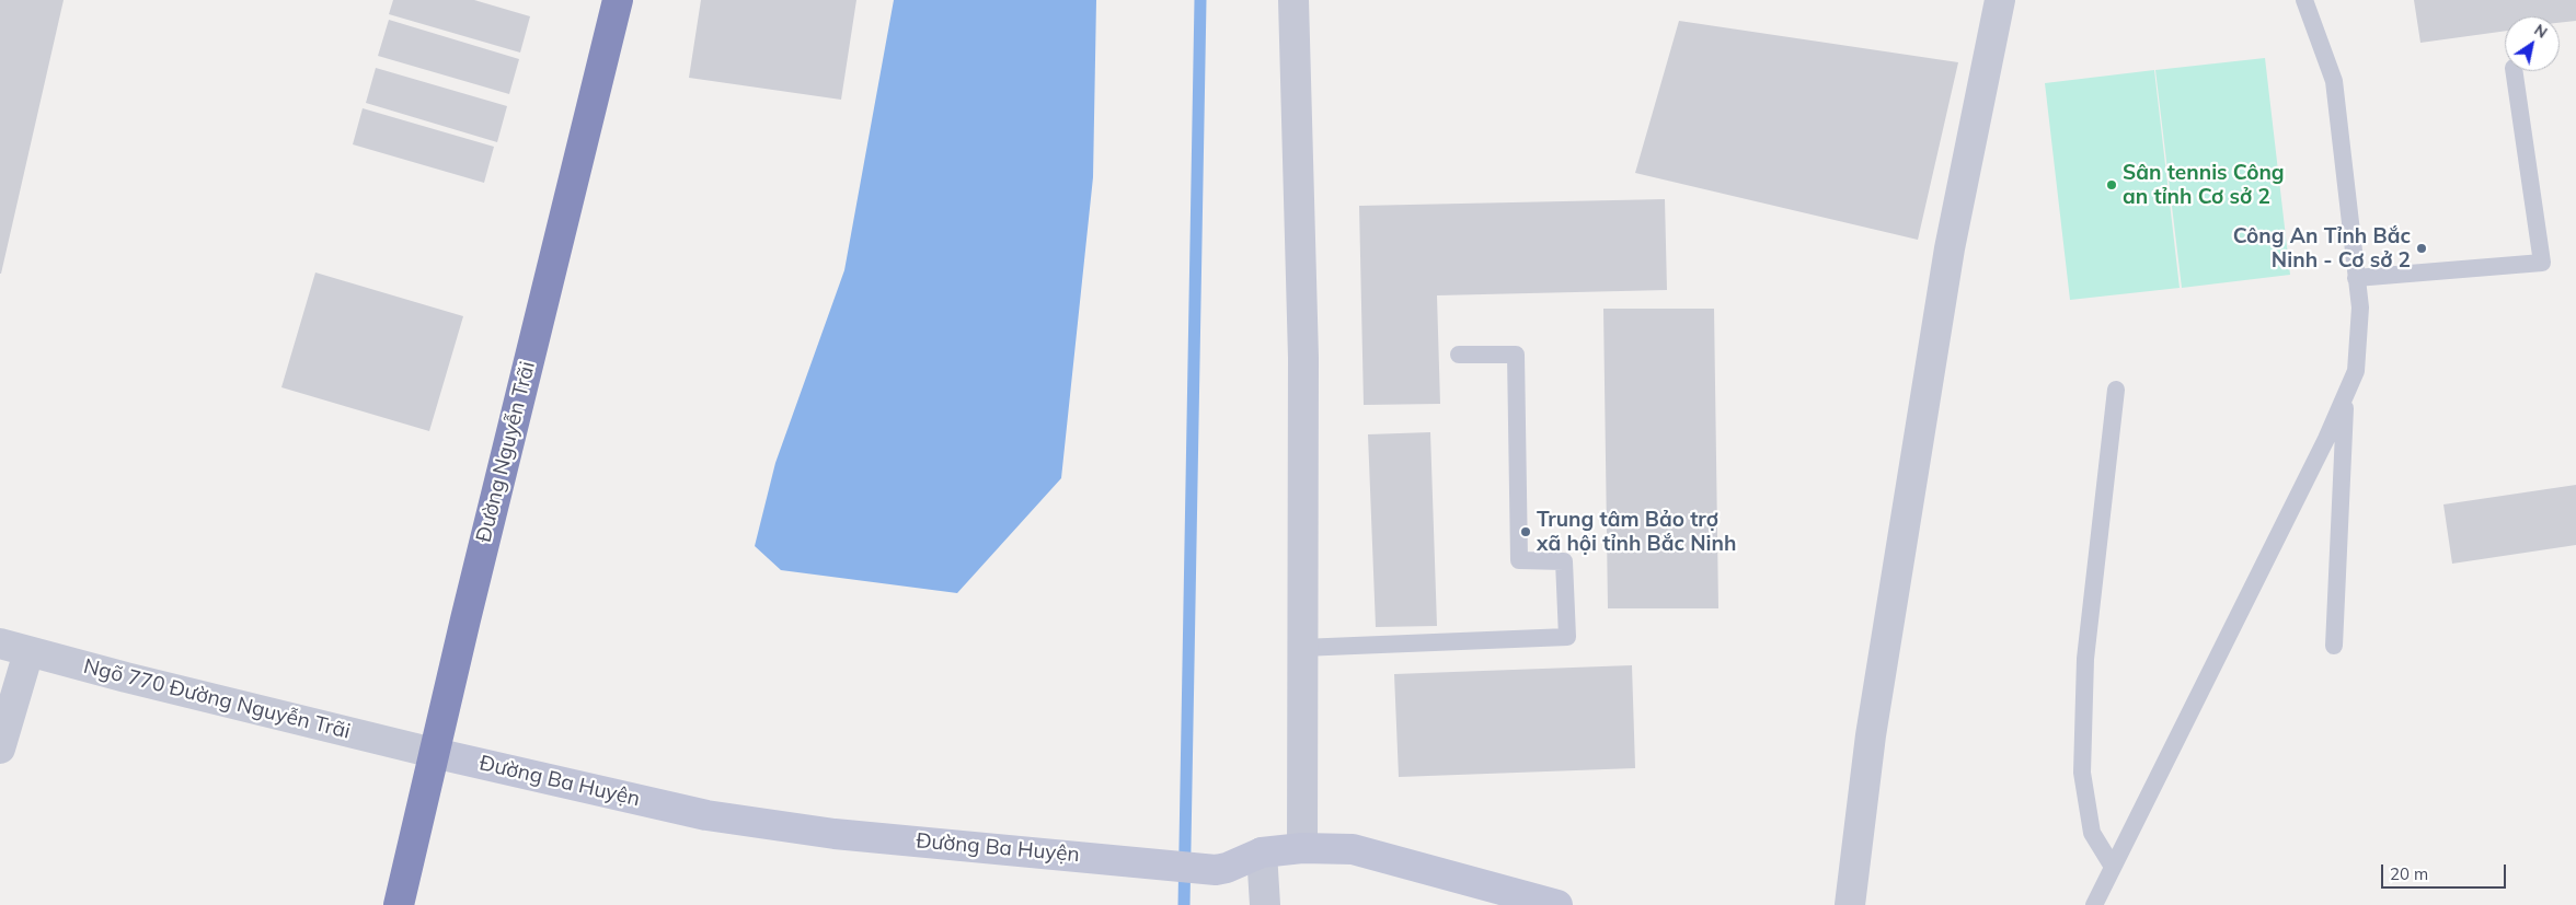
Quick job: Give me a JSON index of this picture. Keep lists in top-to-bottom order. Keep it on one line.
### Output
{"streets":{"highway":["Đường Nguyễn Trãi"],"street":["Ngõ 770 Đường Nguyễn Trãi","Đường Ba Huyện"]},"crossings":[["Đường Nguyễn Trãi","Ngõ 770 Đường Nguyễn Trãi"],["Đường Nguyễn Trãi","Đường Ba Huyện"],["Ngõ 770 Đường Nguyễn Trãi","Đường Ba Huyện"]],"places":["Sân tennis Công an tỉnh Cơ sở 2","Công An Tỉnh Bắc Ninh - Cơ sở 2","Trung tâm Bảo trợ xã hội tỉnh Bắc Ninh"],"scale_bar":"20 m","north":"top right"}
